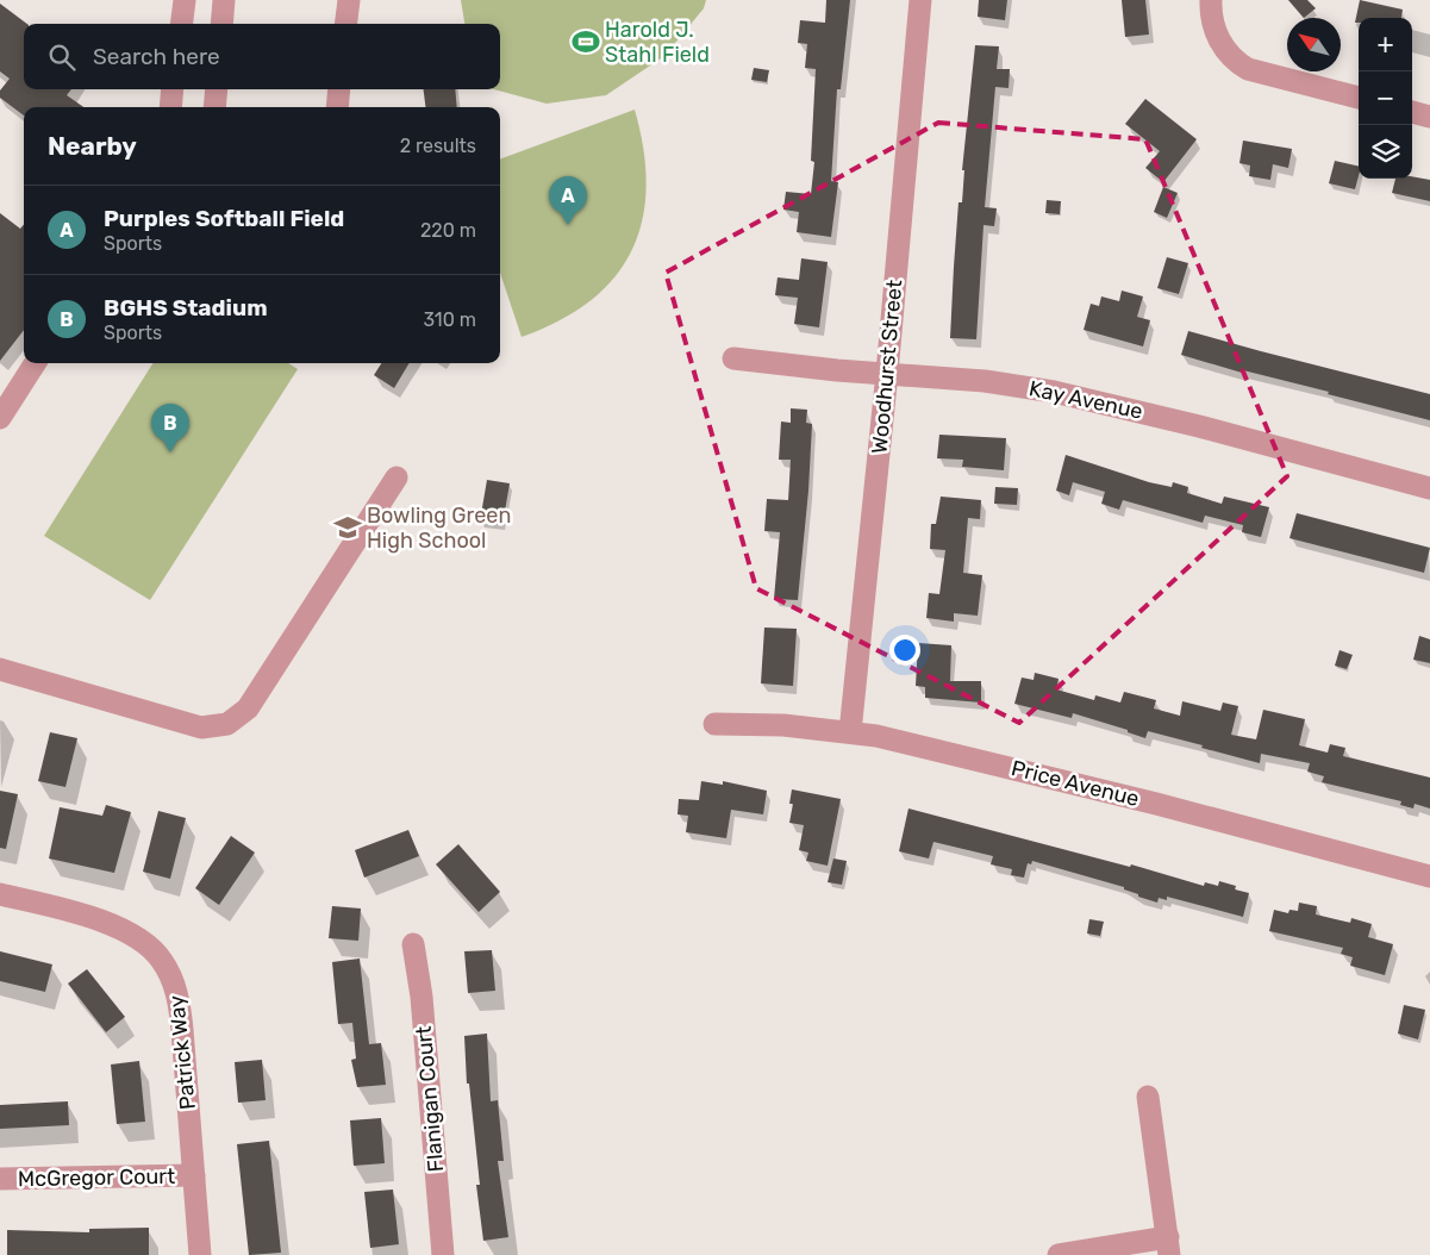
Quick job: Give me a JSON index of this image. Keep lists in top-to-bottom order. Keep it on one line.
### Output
{"streets":{"street":["Woodhurst Street","Kay Avenue","Price Avenue","Patrick Way","Flanigan Court","McGregor Court"]},"crossings":[["Woodhurst Street","Kay Avenue"],["Woodhurst Street","Price Avenue"],["Patrick Way","McGregor Court"]],"places":{"sports":["Harold J. Stahl Field"],"school or university":["Bowling Green High School"]},"north":"top left","page":{"map_buttons":["+","−"],"search":"Search here","heading":["Nearby","2 results"],"pins":["A","B"],"list":[{"mark":"A","name":"Purples Softball Field","note":"Sports","value":"220 m"},{"mark":"B","name":"BGHS Stadium","note":"Sports","value":"310 m"}]}}
